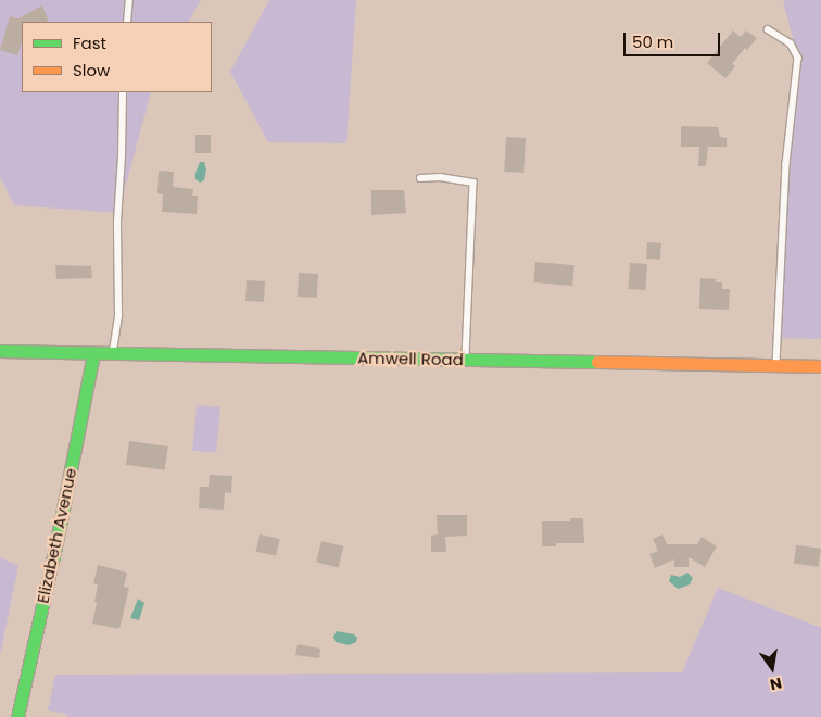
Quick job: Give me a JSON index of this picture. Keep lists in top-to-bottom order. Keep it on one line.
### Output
{"streets":{"main road":["Amwell Road","Elizabeth Avenue"]},"crossings":[["Amwell Road","Elizabeth Avenue"]],"legend":["Fast","Slow"],"scale_bar":"50 m","north":"bottom"}
